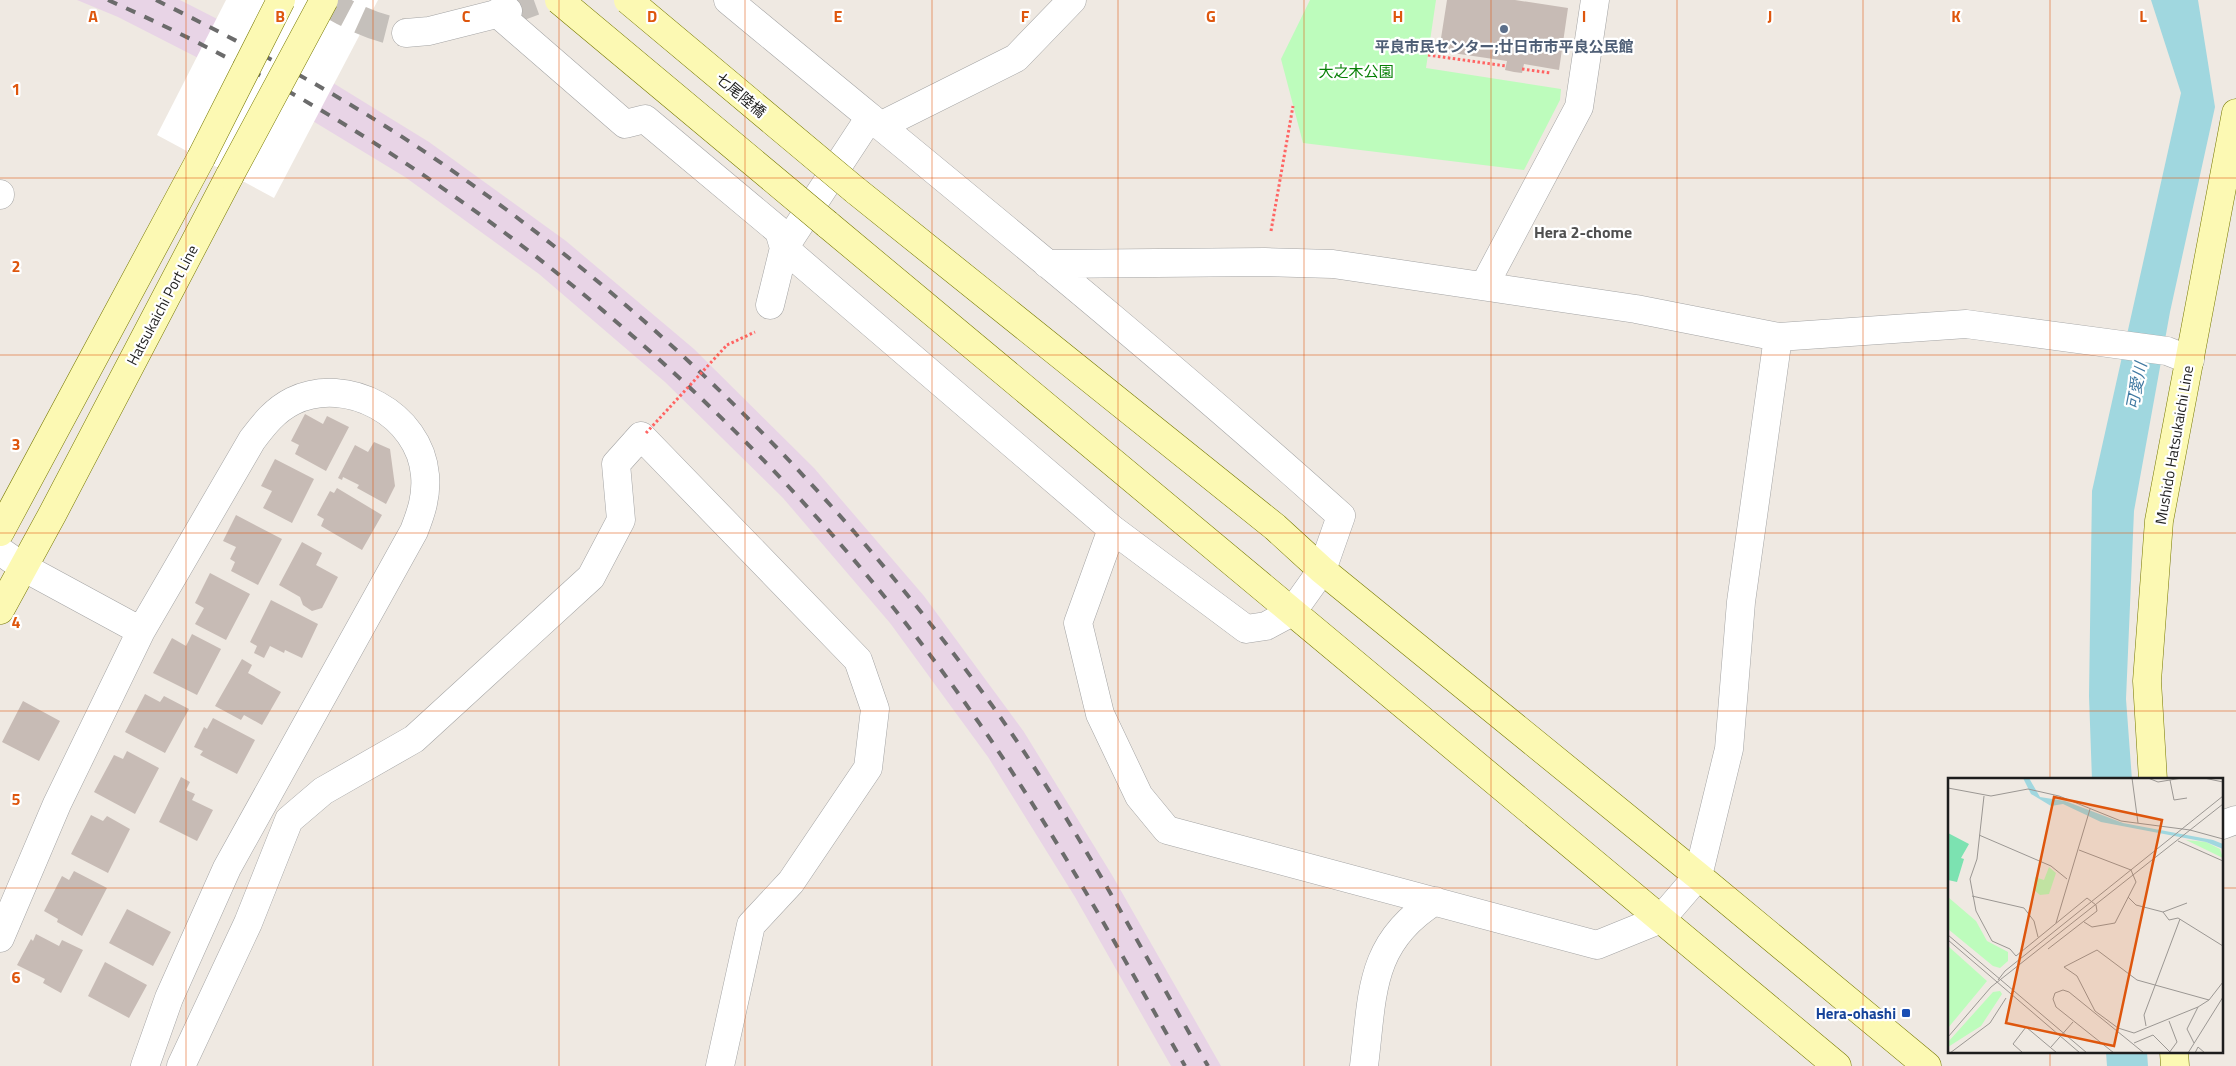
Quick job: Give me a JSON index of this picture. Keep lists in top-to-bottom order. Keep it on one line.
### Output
{"streets":{"street":["七尾陸橋","Hatsukaichi Port Line","Mushido Hatsukaichi Line"]},"districts":["Hera 2-chome"],"water":["可愛川"],"parks":["大之木公園"],"places":{"other":["平良市民センター;廿日市市平良公民館"],"transit":["Hera-ohashi"]},"grid":{"columns":["A","B","C","D","E","F","G","H","I","J","K","L"],"rows":["1","2","3","4","5","6"]}}
